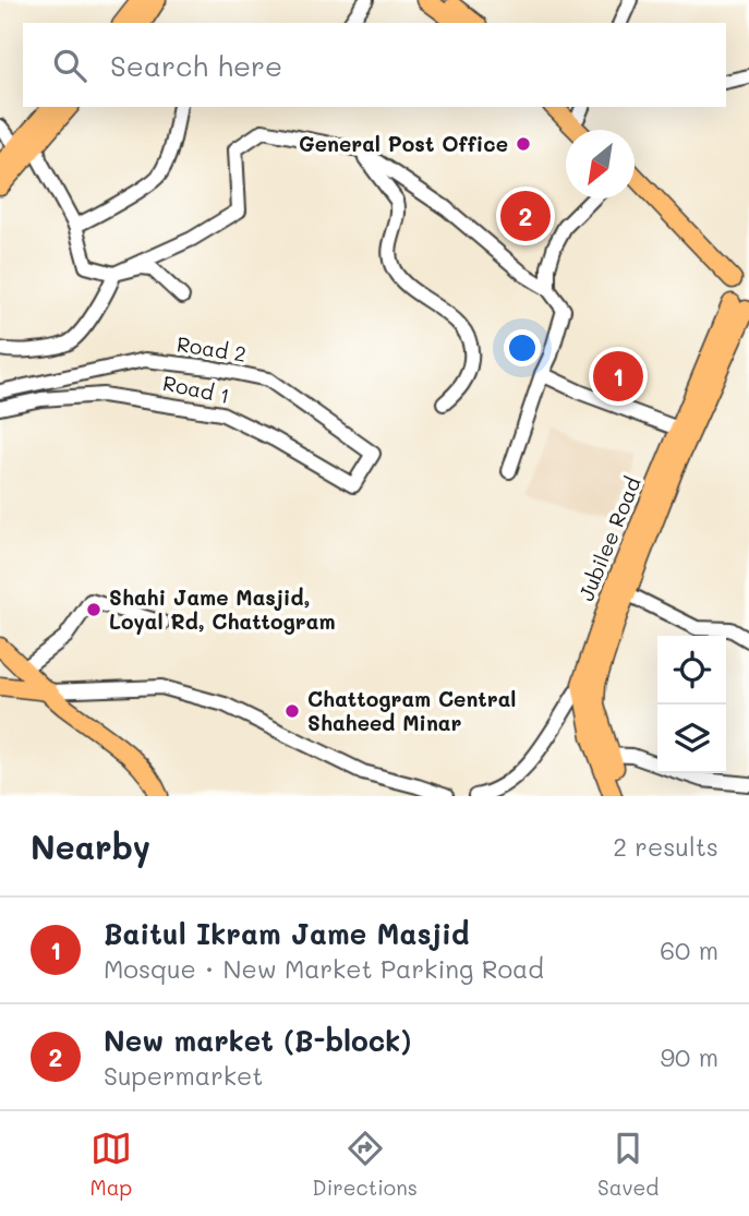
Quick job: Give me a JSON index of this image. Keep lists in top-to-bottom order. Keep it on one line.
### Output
{"streets":{"main road":["Jubilee Road"],"street":["Road 2","Road 1"]},"crossings":[["Road 2","Road 1"]],"places":["General Post Office","Shahi Jame Masjid, Loyal Rd, Chattogram","Chattogram Central Shaheed Minar"],"north":"bottom left","page":{"search":"Search here","pins":["2","1"],"heading":["Nearby","2 results"],"list":[{"mark":"1","name":"Baitul Ikram Jame Masjid","note":"Mosque · New Market Parking Road","value":"60 m"},{"mark":"2","name":"New market (B-block)","note":"Supermarket","value":"90 m"}],"nav":["Map","Directions","Saved"]}}
